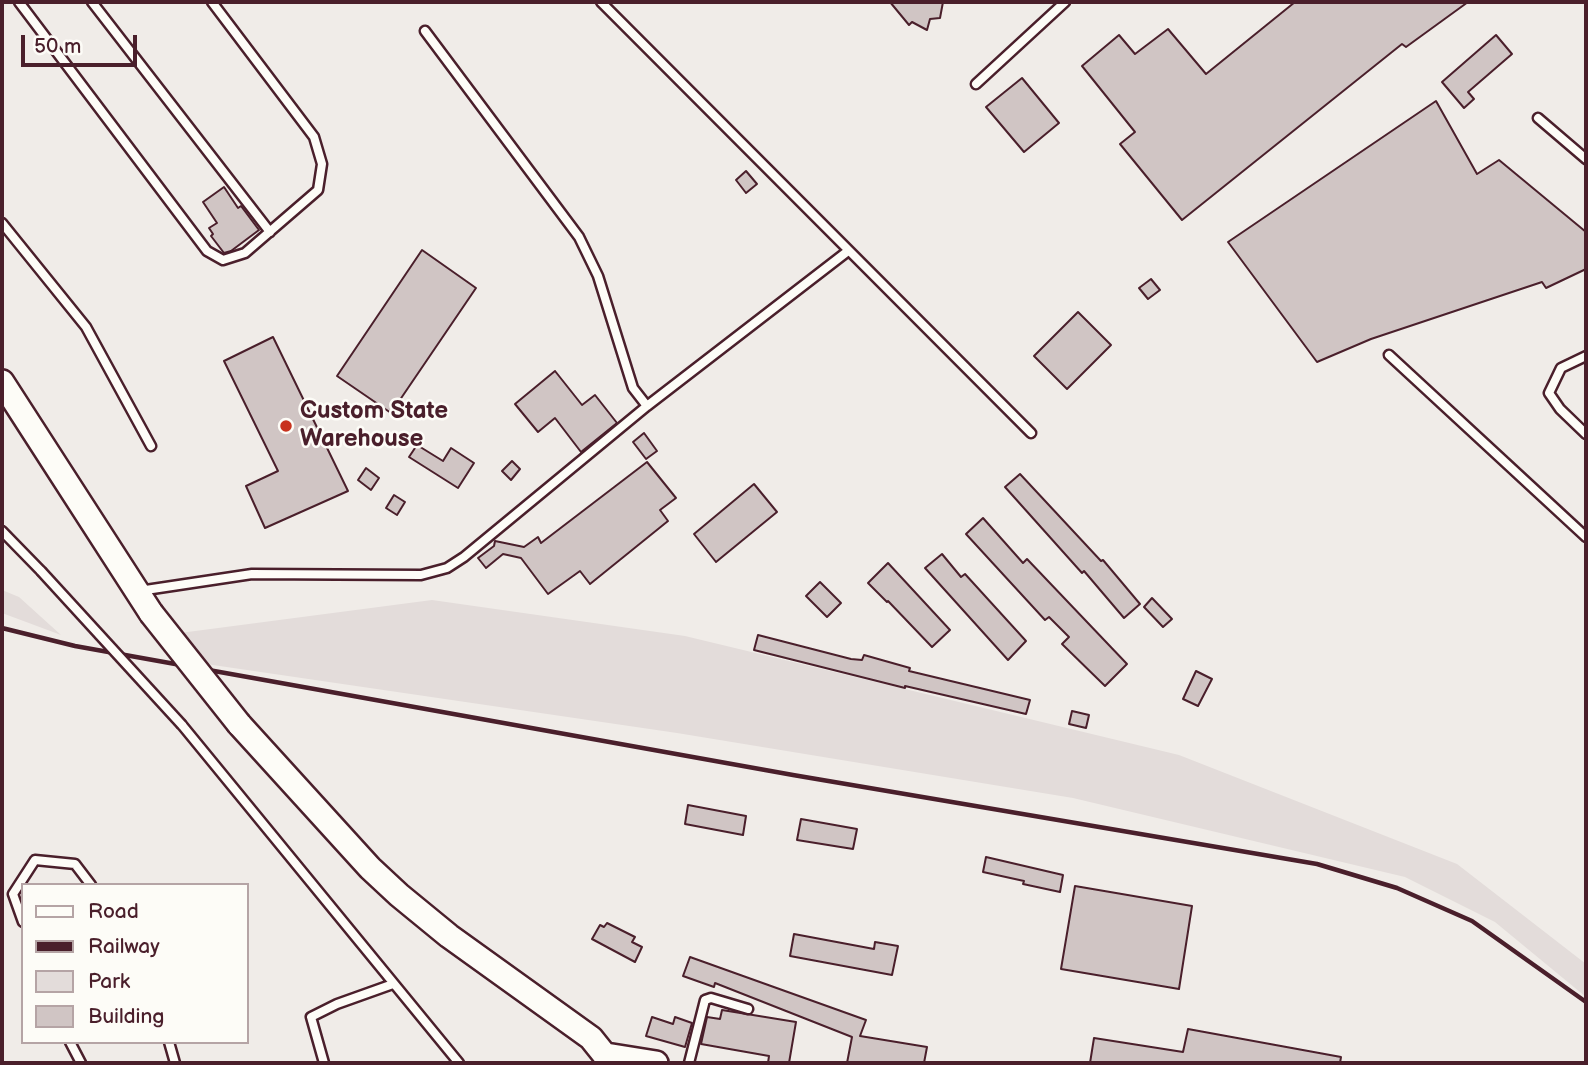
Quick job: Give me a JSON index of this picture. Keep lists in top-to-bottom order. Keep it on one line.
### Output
{"places":["Custom State Warehouse"],"legend":["Road","Railway","Park","Building"],"scale_bar":"50 m"}
